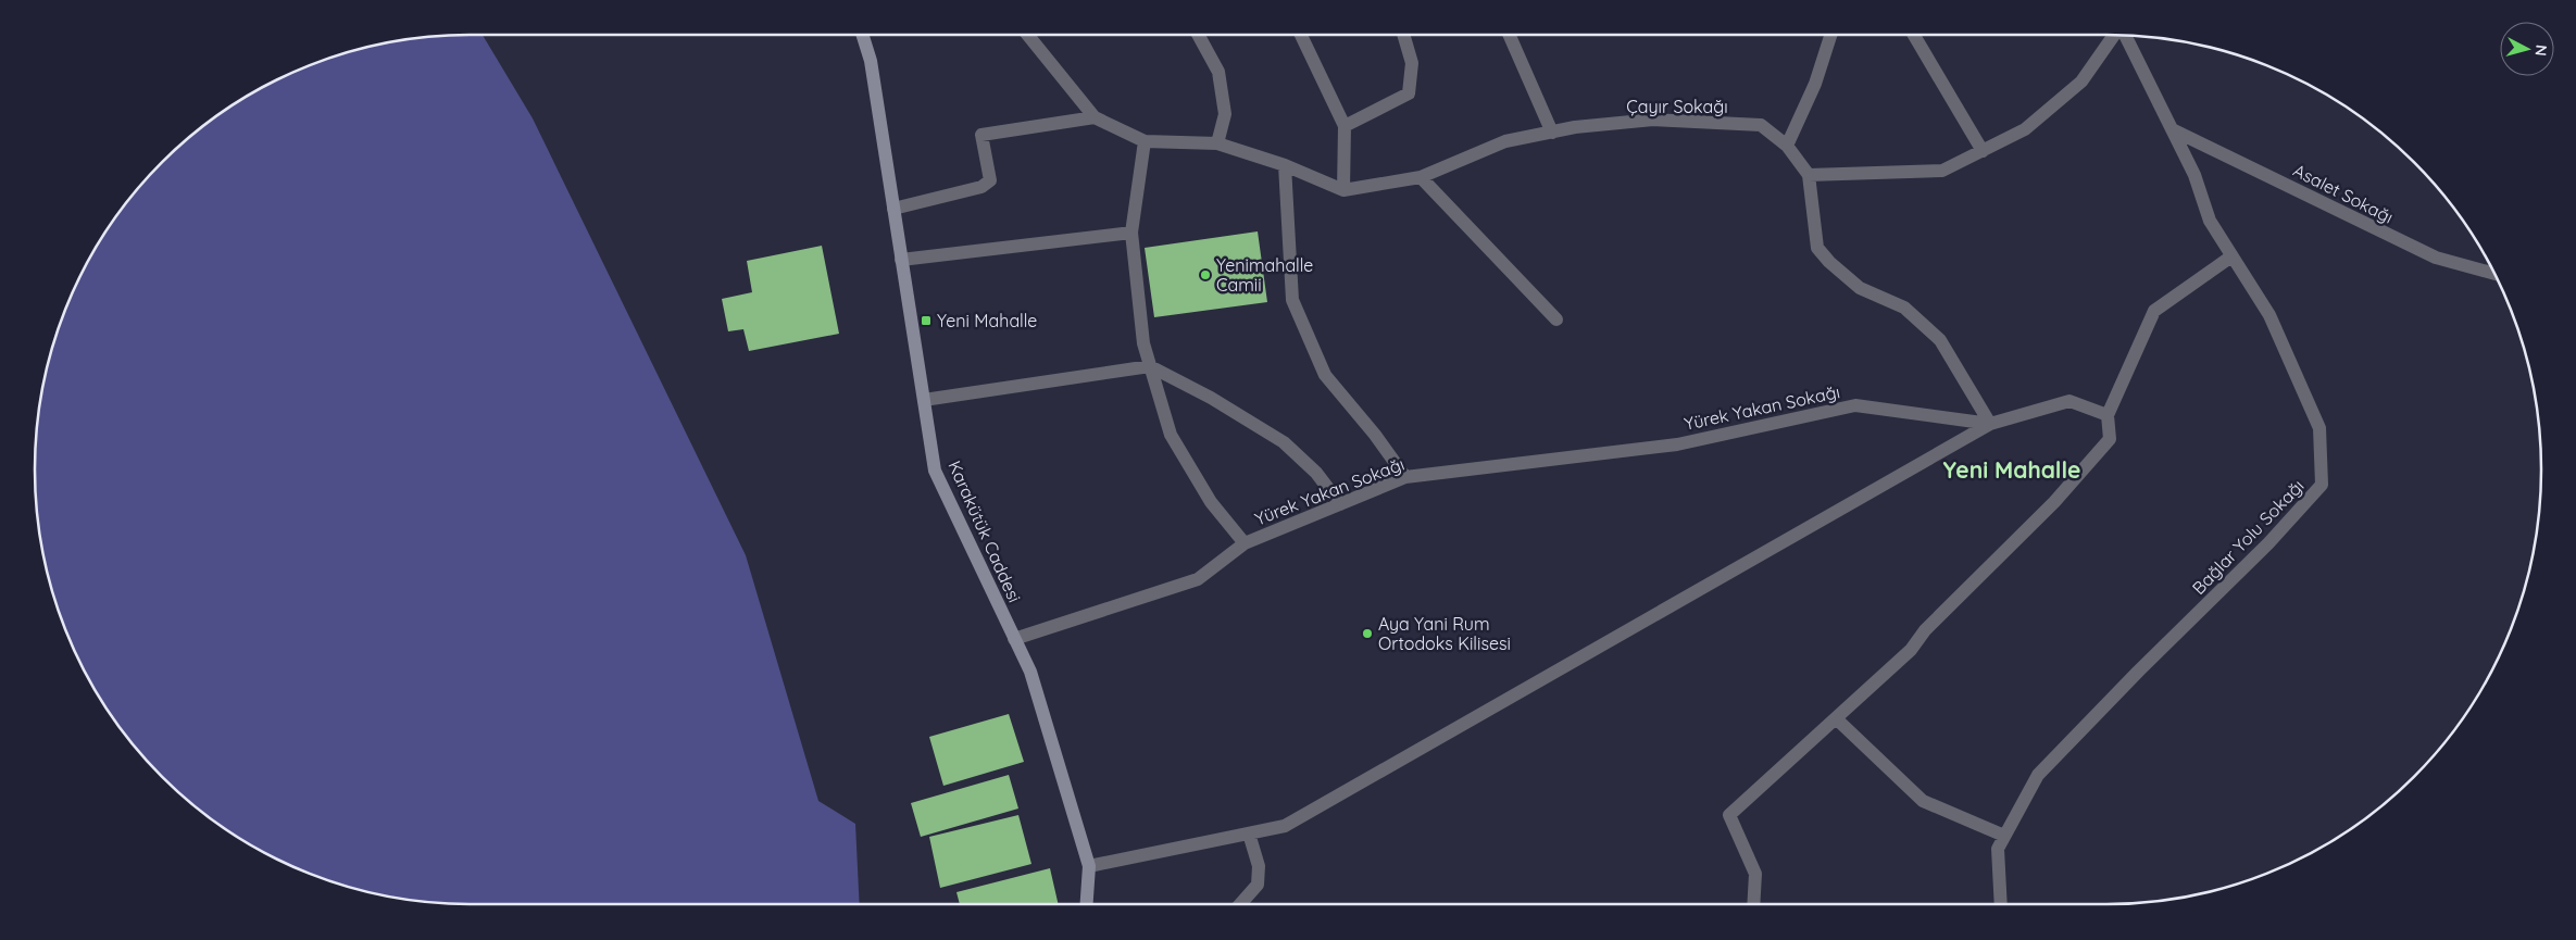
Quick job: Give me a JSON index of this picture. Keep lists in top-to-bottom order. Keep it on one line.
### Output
{"streets":{"main road":["Karakütük Caddesi"],"street":["Çayır Sokağı","Asalet Sokağı","Yürek Yakan Sokağı","Bağlar Yolu Sokağı"]},"crossings":[["Asalet Sokağı","Bağlar Yolu Sokağı"]],"districts":["Yeni Mahalle"],"places":{"other":["Yenimahalle Camii","Aya Yani Rum Ortodoks Kilisesi"],"transit":["Yeni Mahalle"]},"north":"right"}
